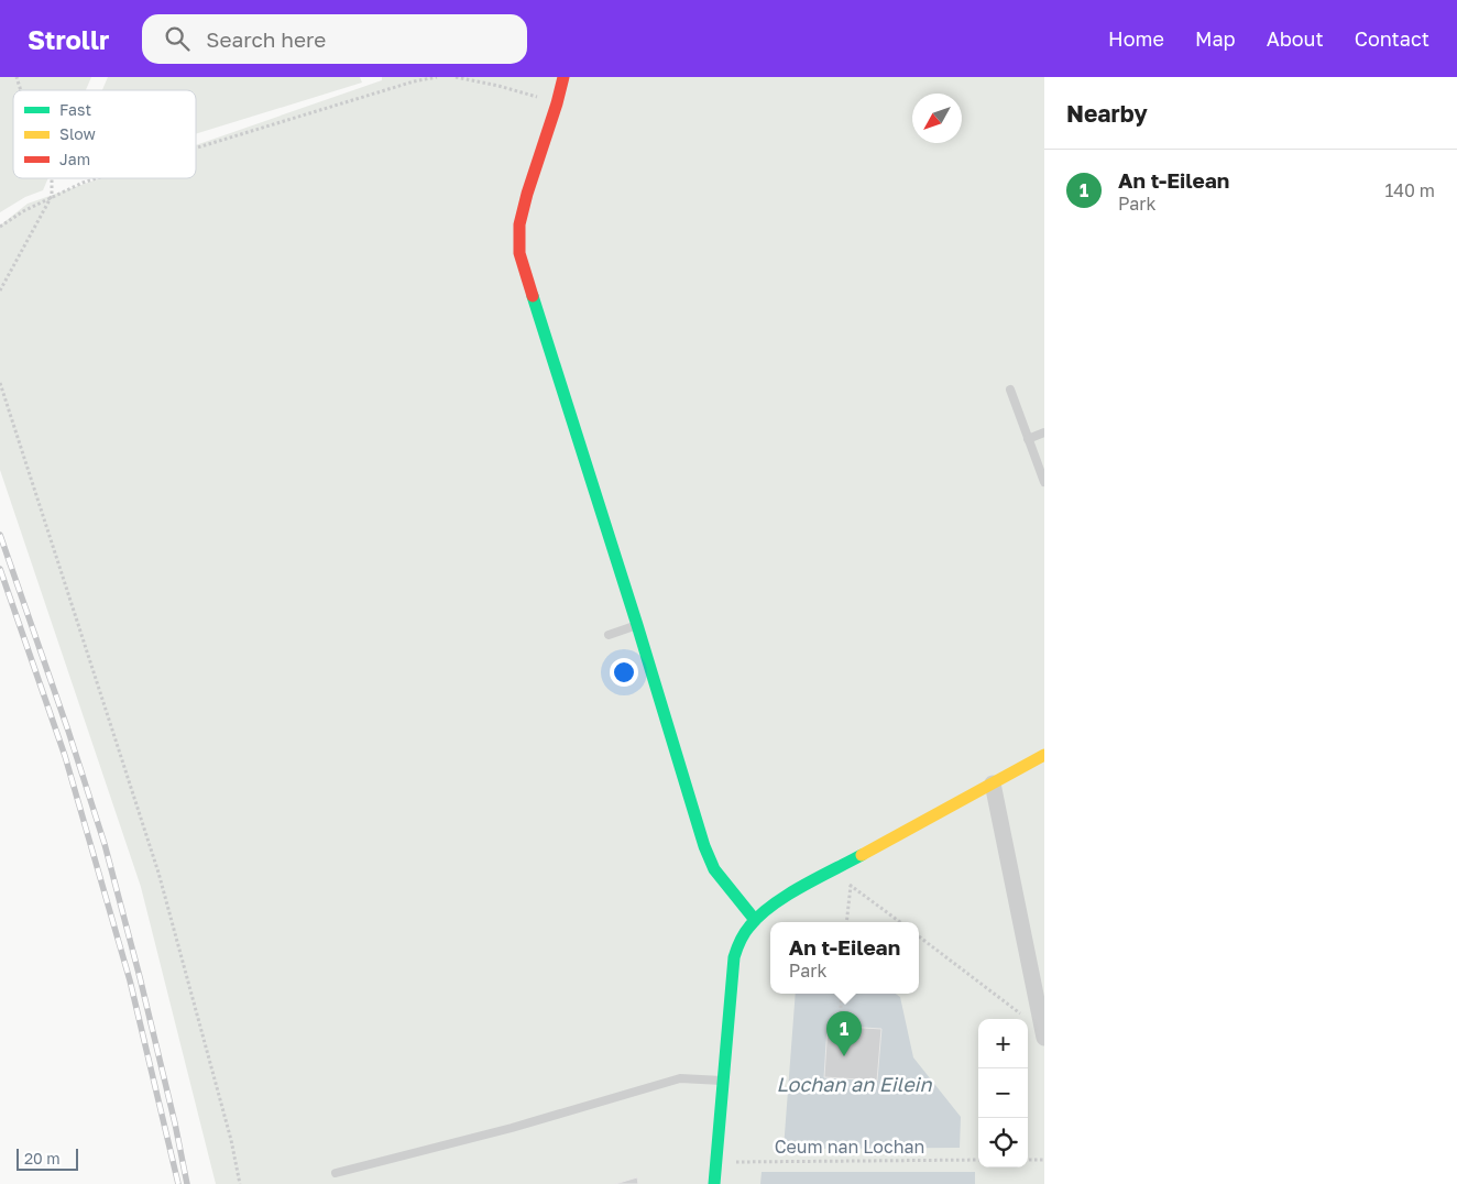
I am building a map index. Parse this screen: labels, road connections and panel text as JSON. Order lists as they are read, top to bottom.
{
  "streets": {
    "path": ["Ceum nan Lochan"]
  },
  "water": ["Lochan an Eilein"],
  "legend": ["Fast", "Slow", "Jam"],
  "scale_bar": "20 m",
  "north": "bottom left",
  "page": {
    "header": "Strollr",
    "search": "Search here",
    "nav": [
      "Home",
      "Map",
      "About",
      "Contact"
    ],
    "heading": "Nearby",
    "list": [
      {
        "mark": "1",
        "name": "An t-Eilean",
        "note": "Park",
        "value": "140 m"
      }
    ],
    "popup": ["An t-Eilean", "Park"],
    "pins": "1",
    "map_buttons": ["+", "−"],
    "scale": "20 m"
  }
}
